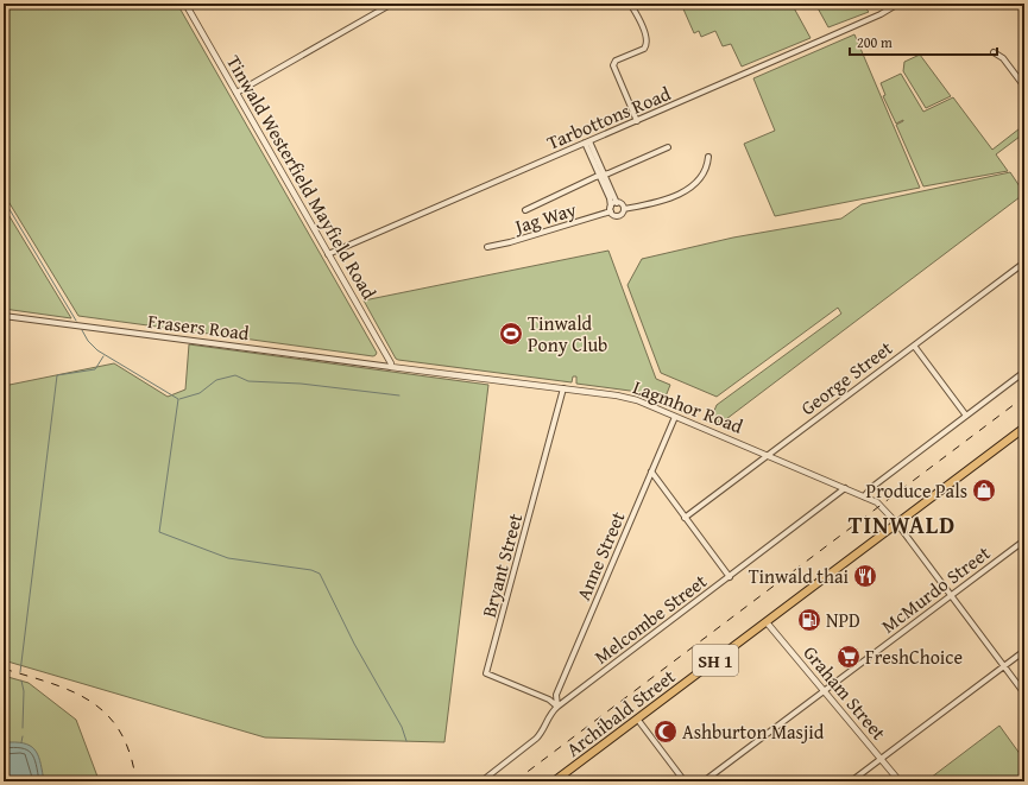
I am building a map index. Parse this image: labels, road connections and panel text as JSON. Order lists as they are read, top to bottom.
{
  "streets": {
    "highway": ["SH 1", "Archibald Street"],
    "street": [
      "Tarbottons Road",
      "Tinwald Westerfield Mayfield Road",
      "Jag Way",
      "Frasers Road",
      "George Street",
      "Lagmhor Road",
      "Anne Street",
      "Bryant Street",
      "McMurdo Street",
      "Melcombe Street",
      "Graham Street"
    ]
  },
  "crossings": [
    ["Tarbottons Road", "Tinwald Westerfield Mayfield Road"],
    ["Tinwald Westerfield Mayfield Road", "Frasers Road"],
    ["Tinwald Westerfield Mayfield Road", "Lagmhor Road"],
    ["Frasers Road", "Lagmhor Road"],
    ["George Street", "Lagmhor Road"],
    ["Lagmhor Road", "Anne Street"],
    ["Lagmhor Road", "Bryant Street"],
    ["Lagmhor Road", "Melcombe Street"],
    ["Lagmhor Road", "Archibald Street"],
    ["Anne Street", "Bryant Street"],
    ["Anne Street", "Melcombe Street"],
    ["Bryant Street", "Melcombe Street"],
    ["McMurdo Street", "Graham Street"],
    ["Graham Street", "Archibald Street"]
  ],
  "districts": ["TINWALD"],
  "places": {
    "sports": ["Tinwald Pony Club"],
    "shop": ["Produce Pals"],
    "restaurant": ["Tinwald thai"],
    "fuel station": ["NPD"],
    "supermarket": ["FreshChoice"],
    "mosque": ["Ashburton Masjid"]
  },
  "scale_bar": "200 m"
}
